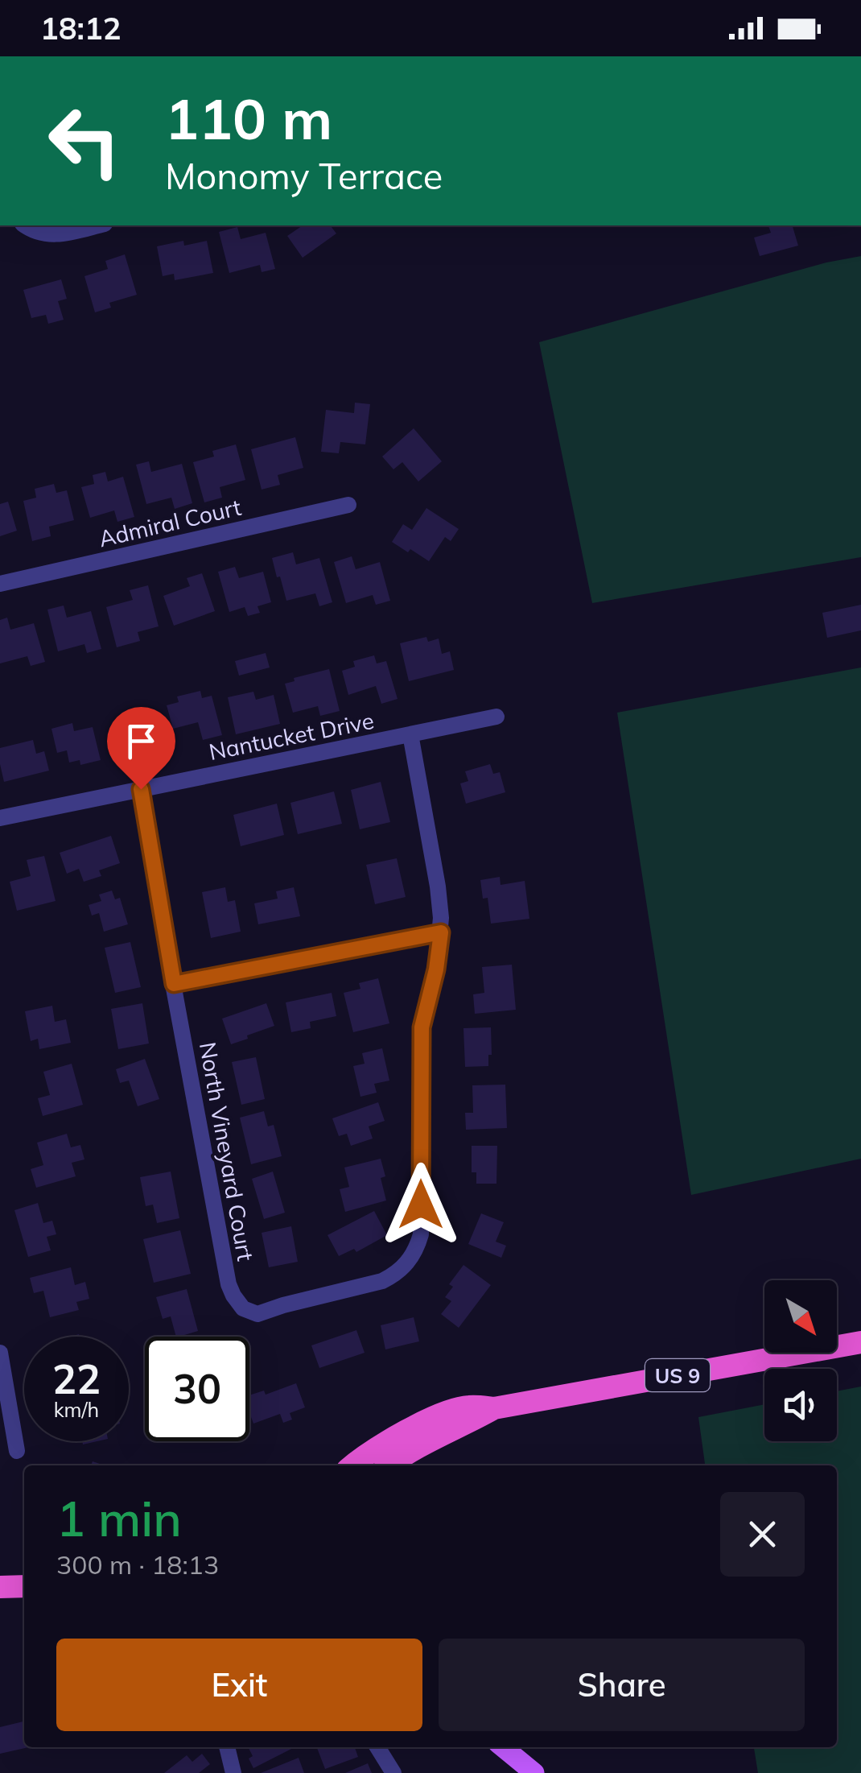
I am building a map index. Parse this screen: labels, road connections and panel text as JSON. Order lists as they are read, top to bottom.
{
  "streets": {
    "highway": ["US 9"],
    "street": ["Admiral Court", "Nantucket Drive", "North Vineyard Court"]
  },
  "crossings": [
    ["Nantucket Drive", "North Vineyard Court"]
  ],
  "north": "bottom right",
  "page": {
    "status": "18:12",
    "turn": ["110 m", "Monomy Terrace"],
    "speed": "22 km/h",
    "limit": "30",
    "heading": ["1 min", "300 m · 18:13"],
    "buttons": ["Exit", "Share"]
  }
}
